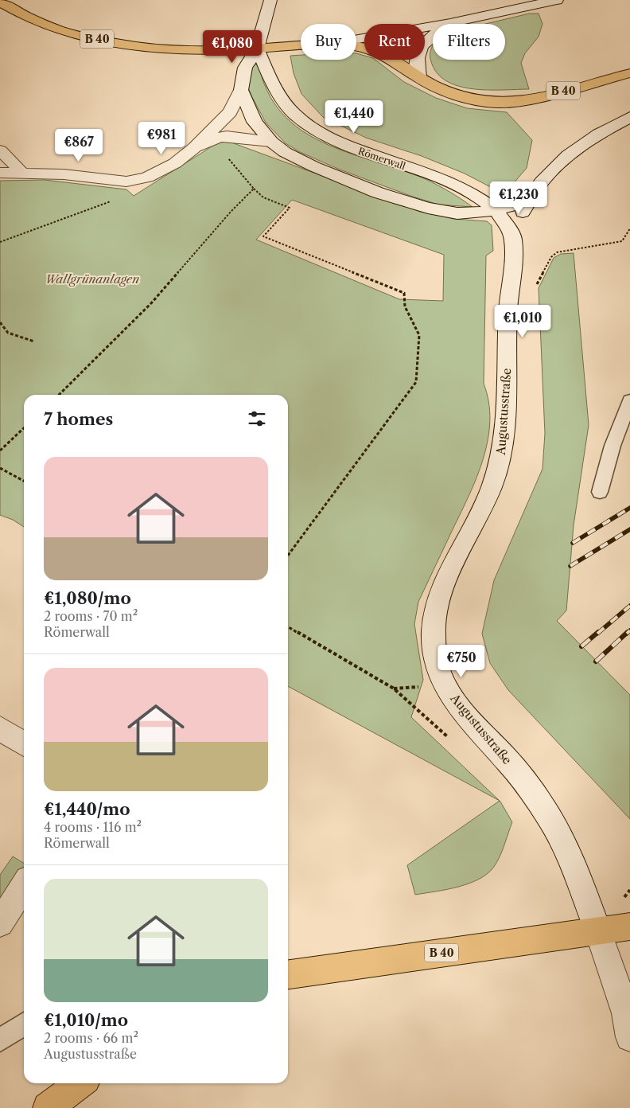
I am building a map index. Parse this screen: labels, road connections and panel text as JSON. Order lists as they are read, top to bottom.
{
  "streets": {
    "main road": ["B 40", "Römerwall", "Augustusstraße"]
  },
  "crossings": [
    ["B 40", "Römerwall"],
    ["B 40", "Augustusstraße"]
  ],
  "parks": ["Wallgrünanlagen"],
  "page": {
    "chip": ["Buy", "Rent", "Filters"],
    "price": [
      "€1,080",
      "€1,440",
      "€981",
      "€867",
      "€1,230",
      "€1,010",
      "€750"
    ],
    "heading": "7 homes",
    "list": [
      {
        "name": "€1,080/mo",
        "note": "2 rooms · 70 m² · Römerwall"
      },
      {
        "name": "€1,440/mo",
        "note": "4 rooms · 116 m² · Römerwall"
      },
      {
        "name": "€1,010/mo",
        "note": "2 rooms · 66 m² · Augustusstraße"
      }
    ]
  }
}
